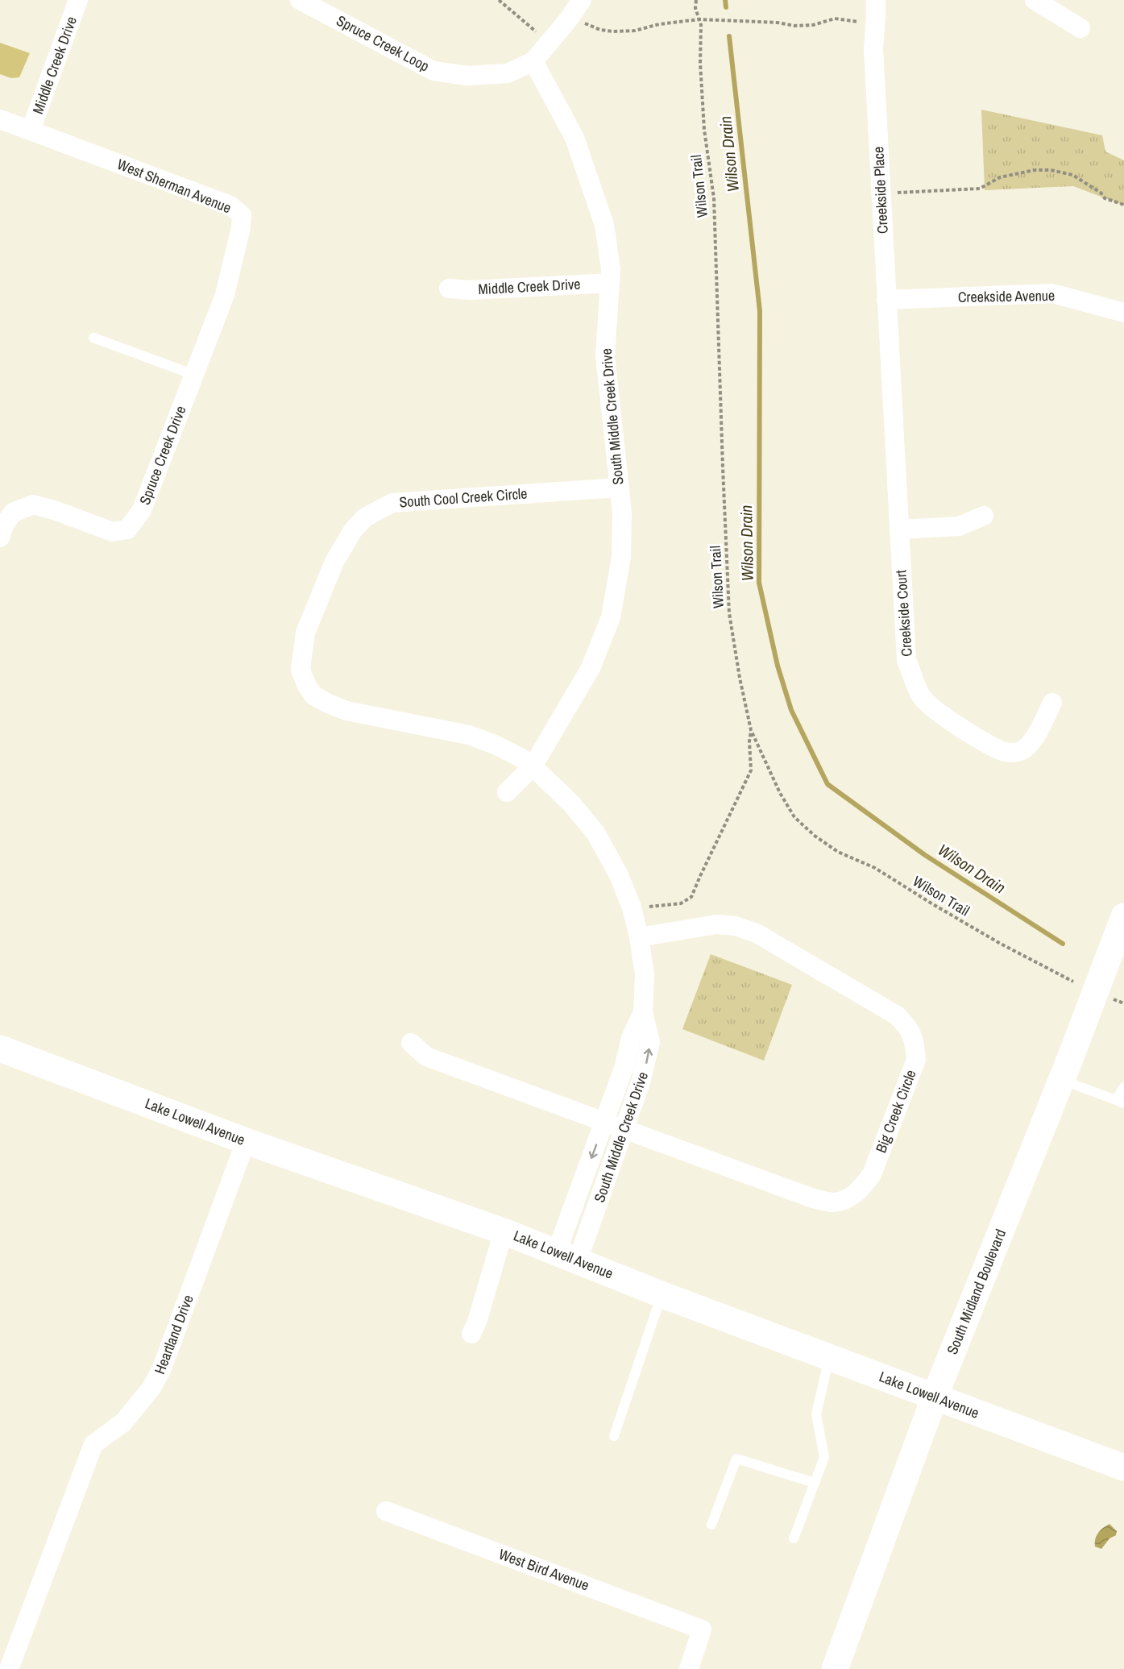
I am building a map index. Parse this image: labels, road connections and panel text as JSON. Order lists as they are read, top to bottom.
{
  "streets": {
    "main road": ["Lake Lowell Avenue", "South Midland Boulevard"],
    "street": [
      "Spruce Creek Loop",
      "Middle Creek Drive",
      "West Sherman Avenue",
      "Creekside Place",
      "Creekside Avenue",
      "South Middle Creek Drive",
      "Spruce Creek Drive",
      "South Cool Creek Circle",
      "Creekside Court",
      "Big Creek Circle",
      "Heartland Drive",
      "West Bird Avenue"
    ],
    "path": ["Wilson Trail"]
  },
  "crossings": [
    ["Spruce Creek Loop", "South Middle Creek Drive"],
    ["Middle Creek Drive", "West Sherman Avenue"],
    ["Middle Creek Drive", "South Middle Creek Drive"],
    ["West Sherman Avenue", "Spruce Creek Drive"],
    ["Creekside Place", "Creekside Avenue"],
    ["Creekside Place", "Creekside Court"],
    ["South Middle Creek Drive", "South Cool Creek Circle"],
    ["South Middle Creek Drive", "Big Creek Circle"],
    ["South Middle Creek Drive", "Lake Lowell Avenue"],
    ["Lake Lowell Avenue", "South Midland Boulevard"],
    ["Lake Lowell Avenue", "Heartland Drive"]
  ],
  "water": ["Wilson Drain"]
}
